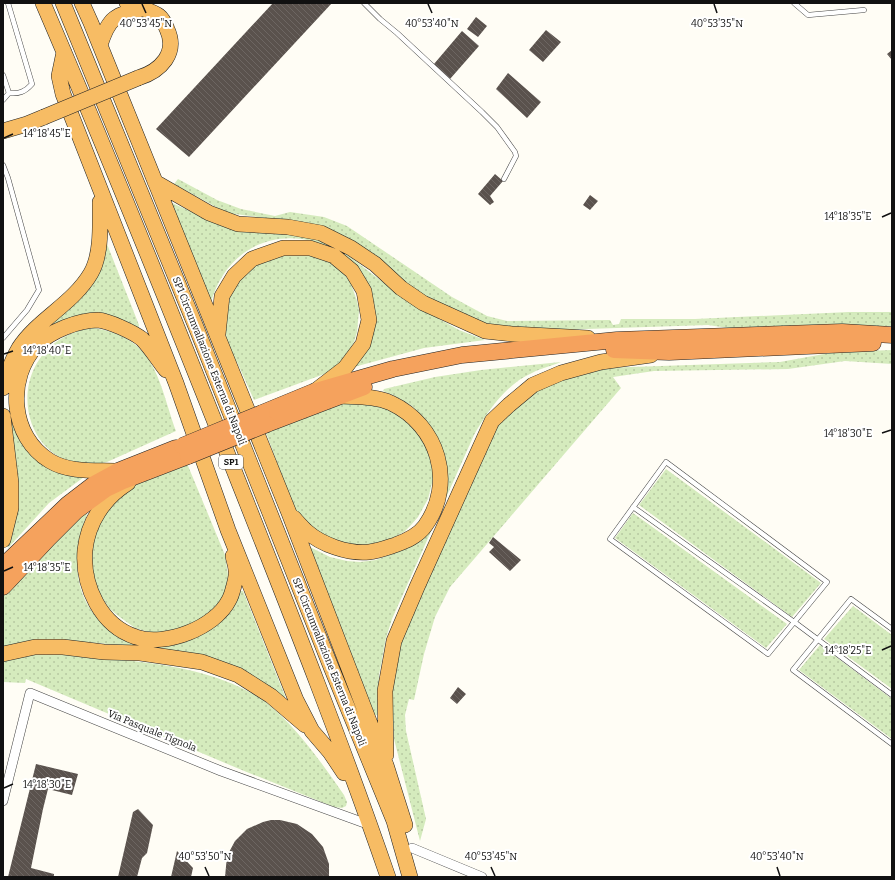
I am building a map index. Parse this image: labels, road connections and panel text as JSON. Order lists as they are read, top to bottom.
{
  "streets": {
    "highway": ["SP1 Circumvallazione Esterna di Napoli", "SP1"],
    "street": ["Via Pasquale Tignola"]
  },
  "crossings": [
    ["SP1 Circumvallazione Esterna di Napoli", "SP1"],
    ["SP1 Circumvallazione Esterna di Napoli", "Via Pasquale Tignola"]
  ],
  "coordinates": [
    "40°53'45\"N",
    "40°53'40\"N",
    "40°53'35\"N",
    "14°18'45\"E",
    "14°18'35\"E",
    "14°18'40\"E",
    "14°18'30\"E",
    "14°18'25\"E",
    "40°53'50\"N"
  ]
}
